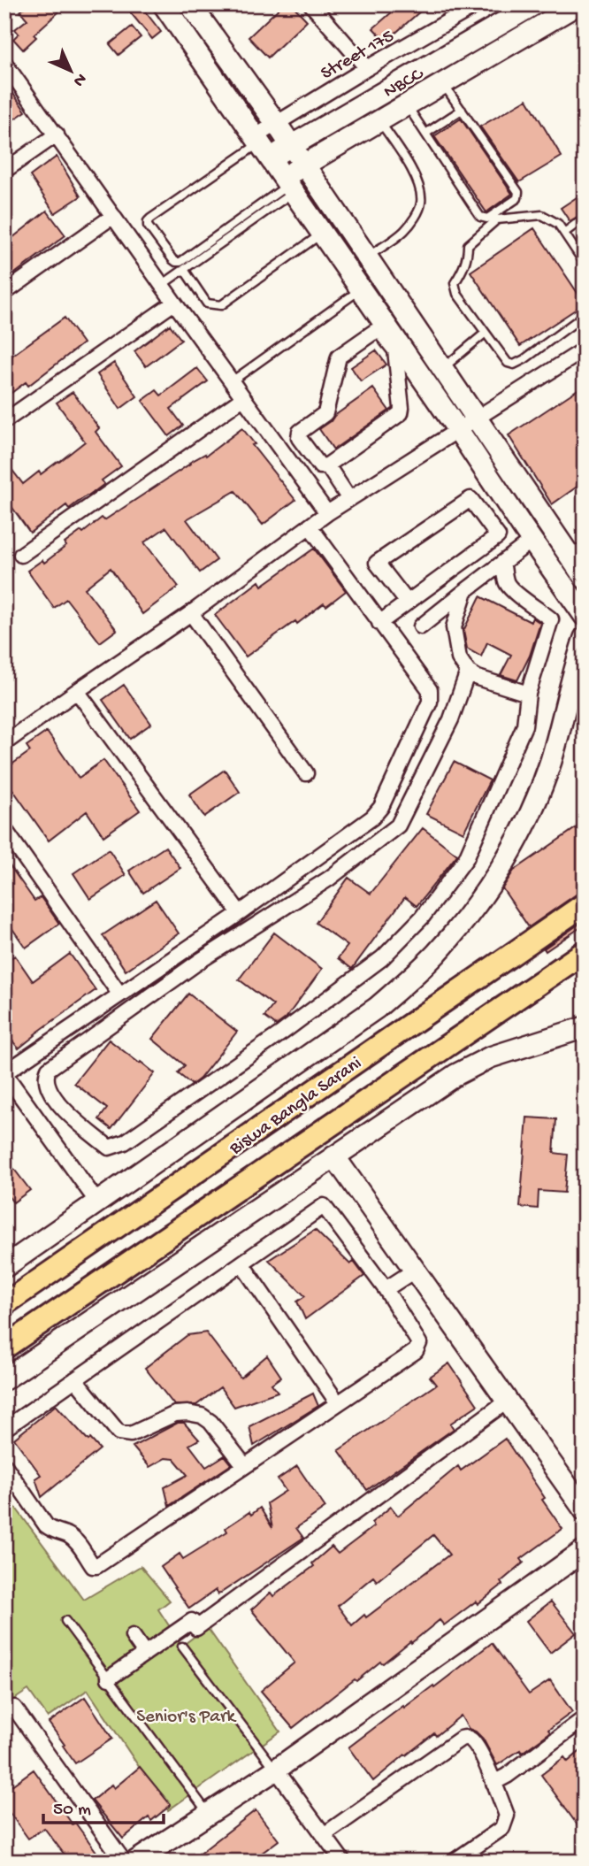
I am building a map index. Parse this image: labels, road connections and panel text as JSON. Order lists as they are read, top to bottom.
{
  "streets": {
    "main road": ["Biswa Bangla Sarani"],
    "street": ["Street 175", "NBCC"]
  },
  "crossings": [
    ["Street 175", "NBCC"]
  ],
  "parks": ["Senior's Park"],
  "scale_bar": "50 m",
  "north": "bottom right"
}
